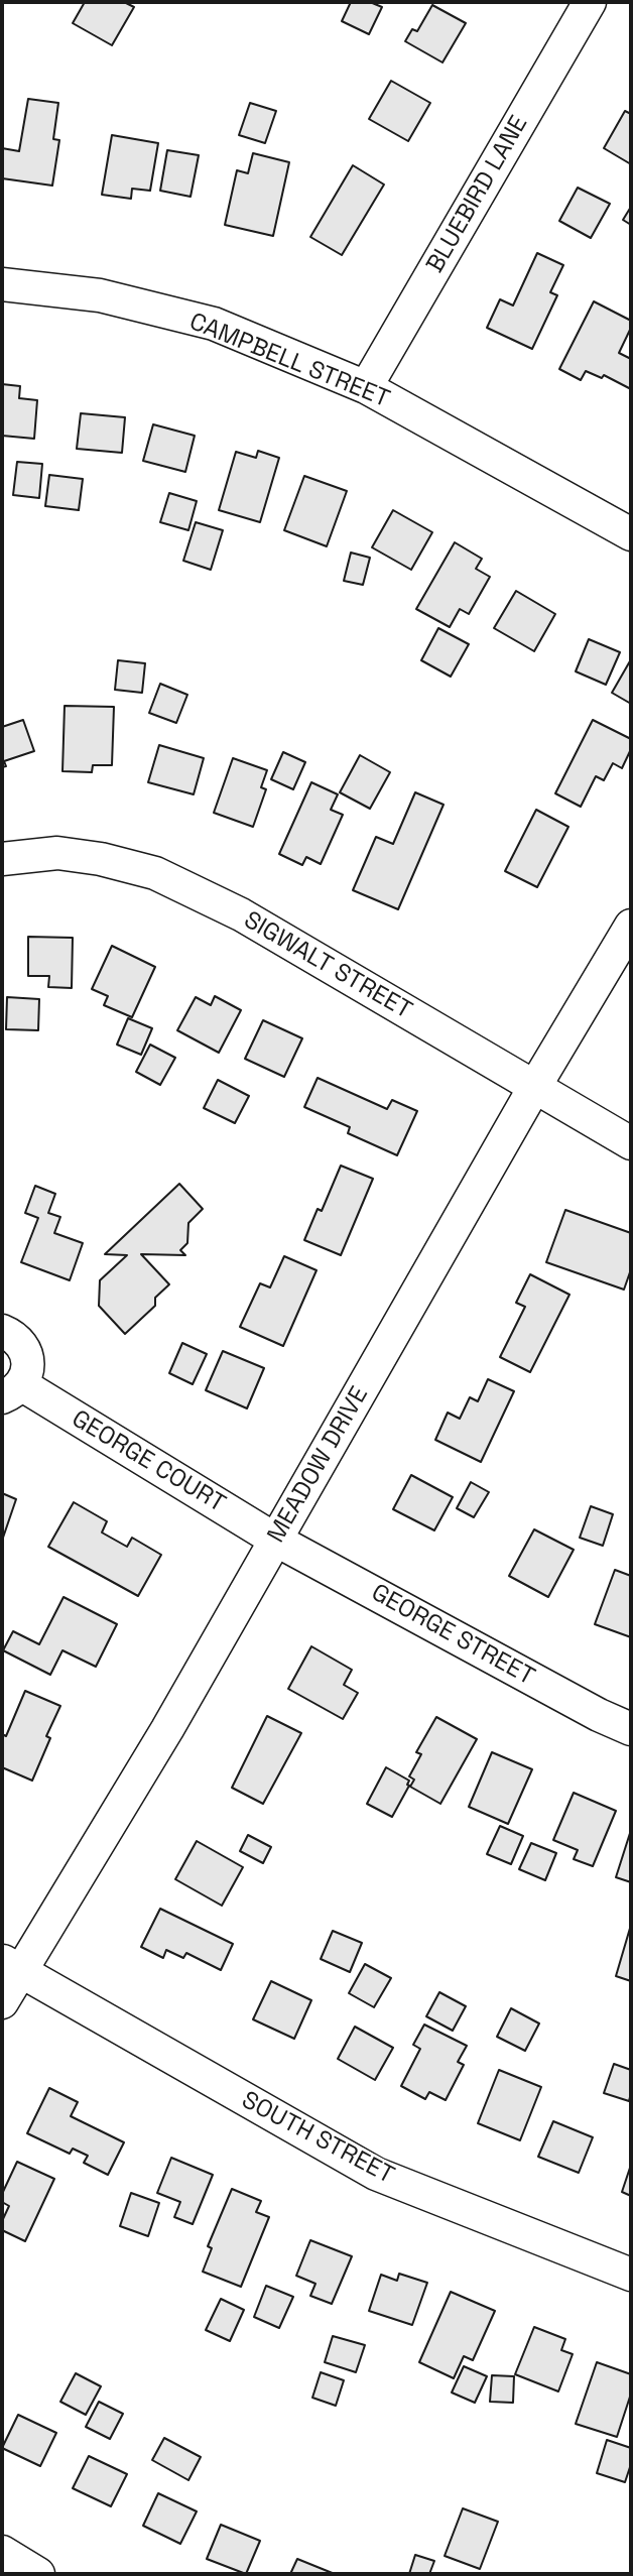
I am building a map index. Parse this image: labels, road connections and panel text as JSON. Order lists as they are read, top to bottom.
{
  "streets": {
    "street": [
      "BLUEBIRD LANE",
      "CAMPBELL STREET",
      "SIGWALT STREET",
      "GEORGE COURT",
      "MEADOW DRIVE",
      "GEORGE STREET",
      "SOUTH STREET"
    ]
  },
  "crossings": [
    ["BLUEBIRD LANE", "CAMPBELL STREET"],
    ["SIGWALT STREET", "MEADOW DRIVE"],
    ["GEORGE COURT", "MEADOW DRIVE"],
    ["GEORGE COURT", "GEORGE STREET"],
    ["MEADOW DRIVE", "GEORGE STREET"],
    ["MEADOW DRIVE", "SOUTH STREET"]
  ]
}
